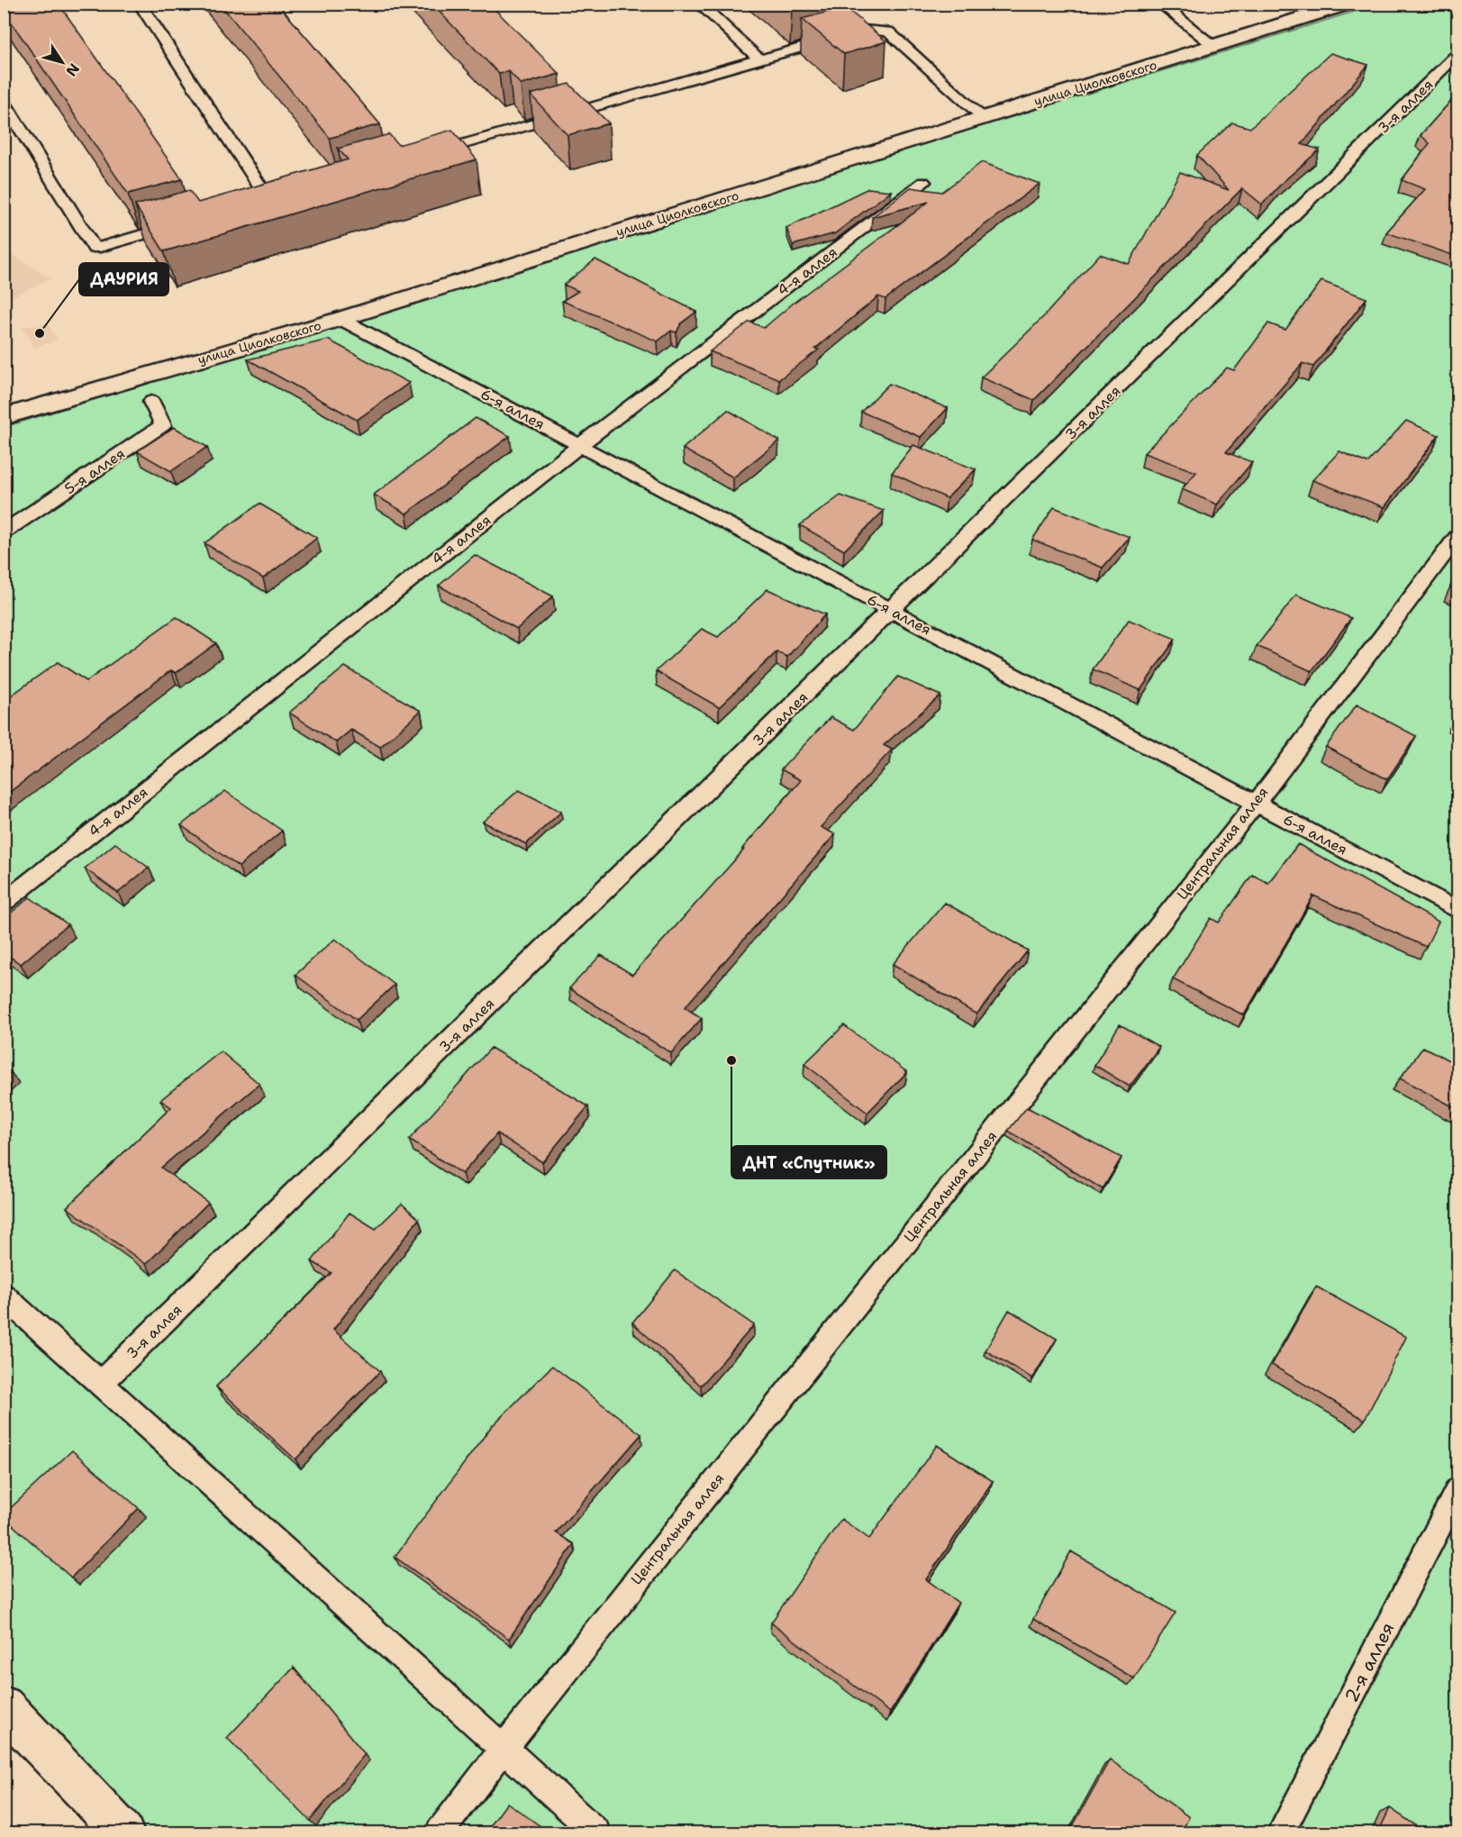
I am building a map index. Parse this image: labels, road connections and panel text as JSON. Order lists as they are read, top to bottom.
{
  "streets": {
    "street": ["улица Циолковского"],
    "lane": [
      "3-я аллея",
      "4-я аллея",
      "6-я аллея",
      "5-я аллея",
      "Центральная аллея",
      "2-я аллея"
    ]
  },
  "crossings": [
    ["улица Циолковского", "6-я аллея"],
    ["3-я аллея", "6-я аллея"],
    ["4-я аллея", "6-я аллея"],
    ["6-я аллея", "Центральная аллея"]
  ],
  "places": ["ДАУРИЯ", "ДНТ «Спутник»"],
  "north": "bottom right"
}
